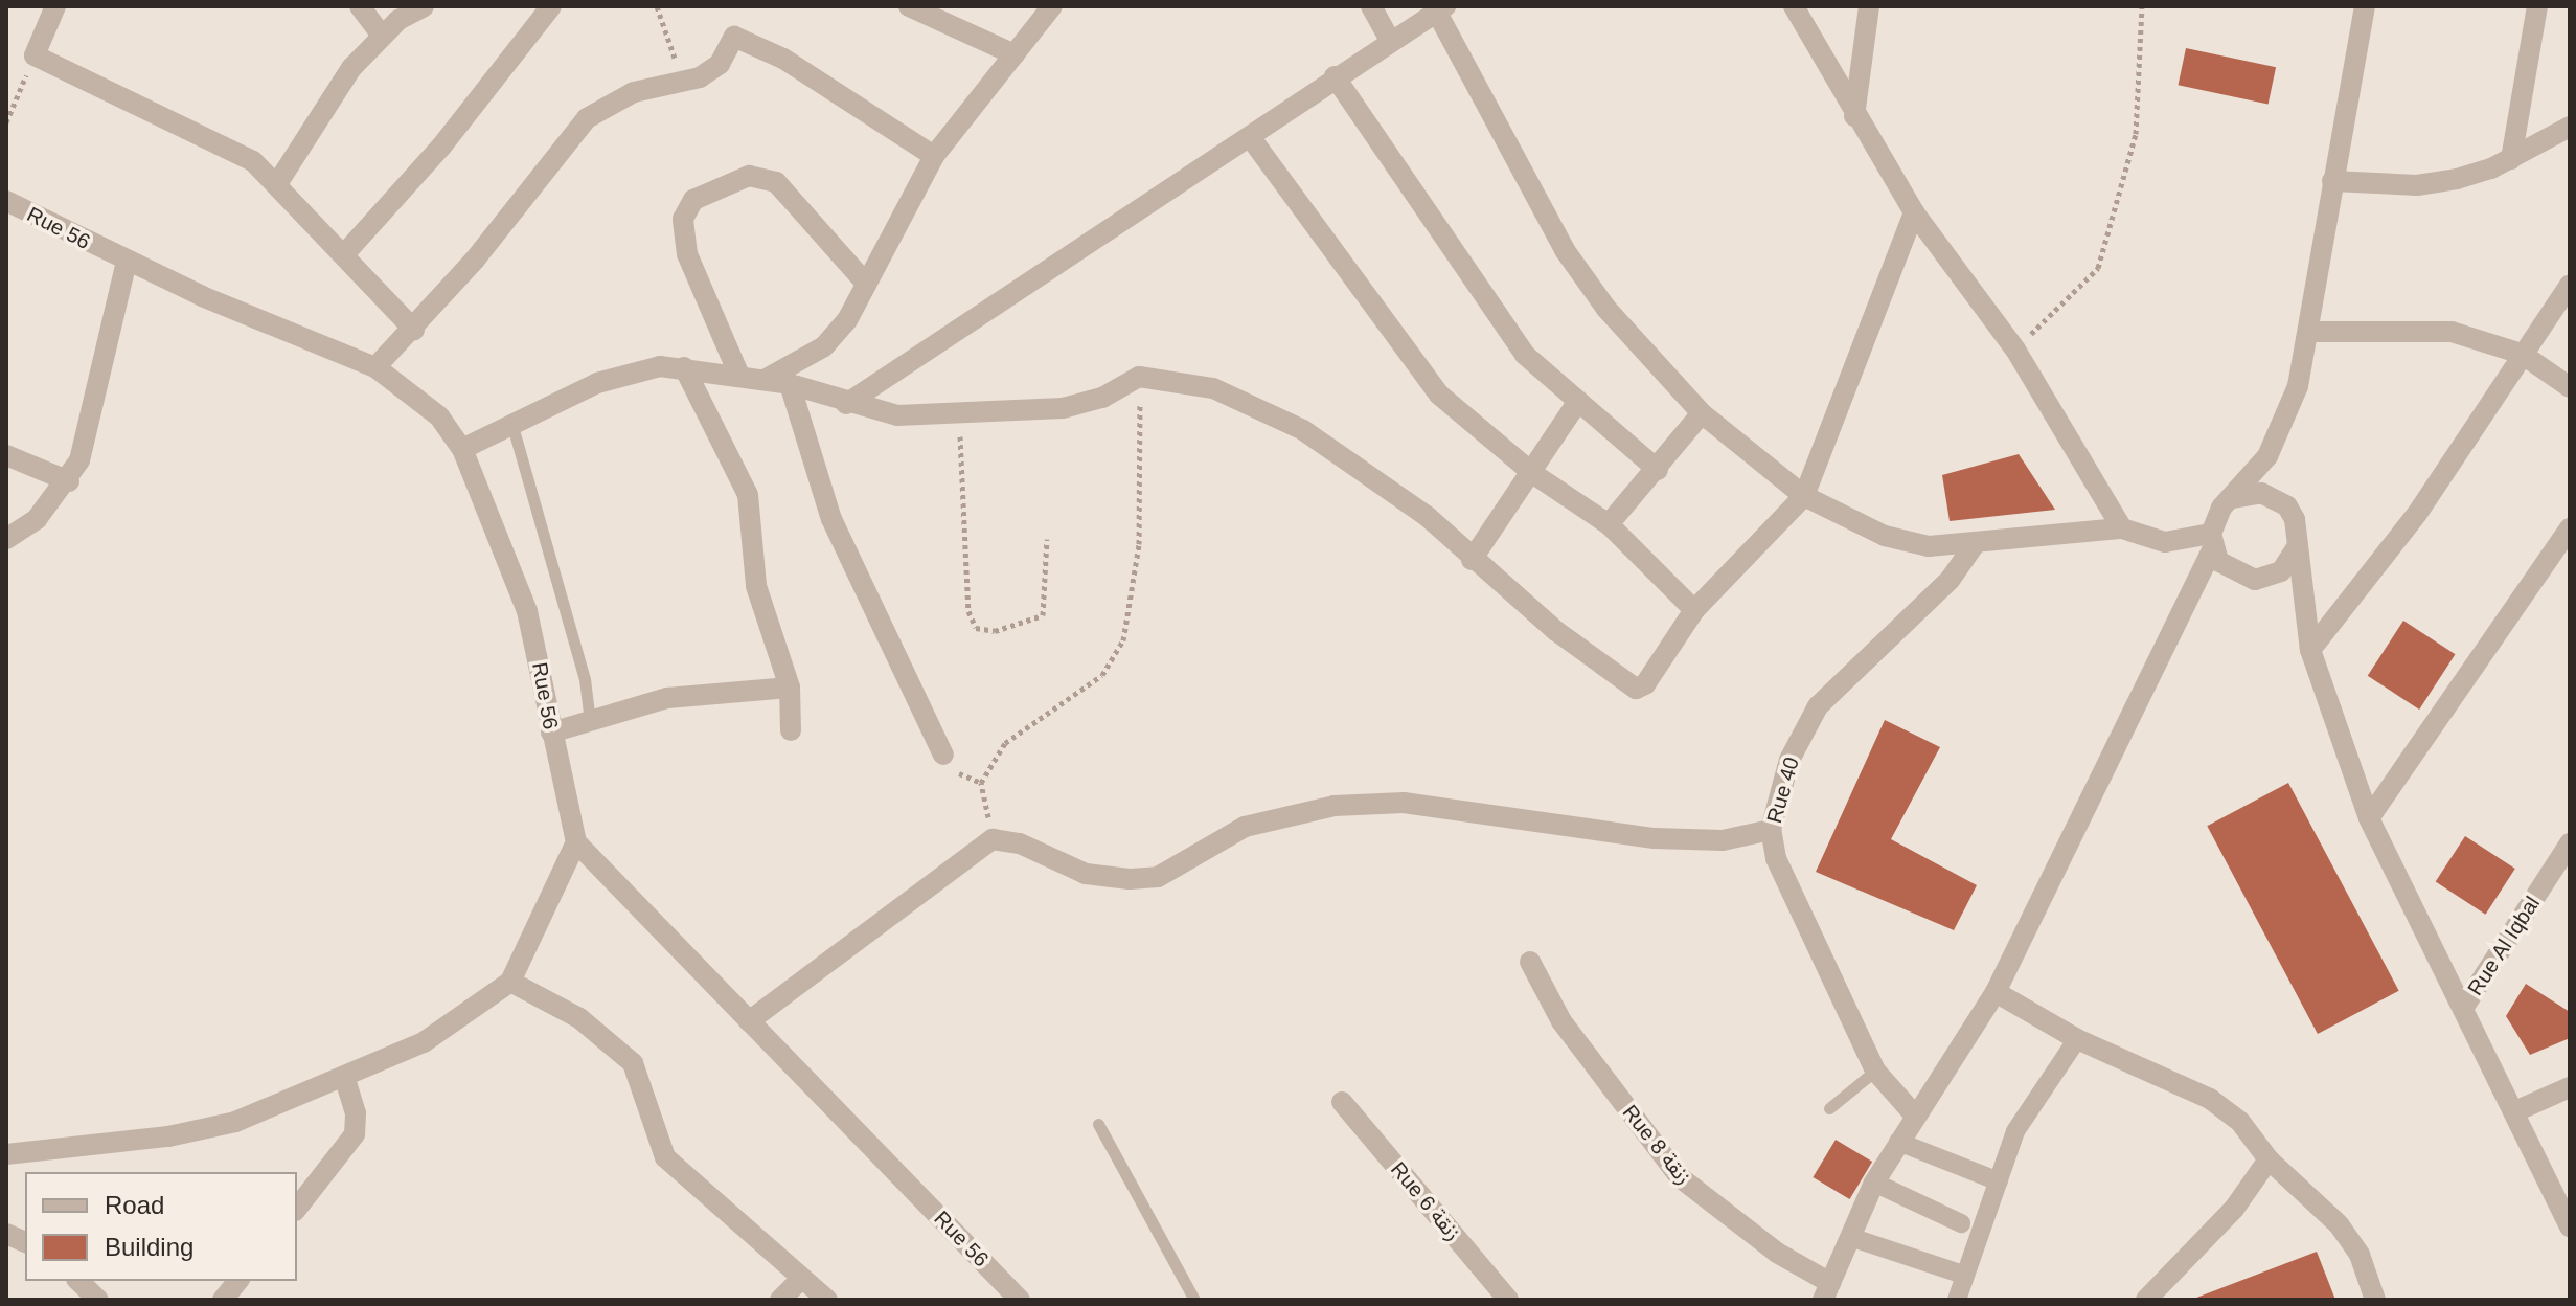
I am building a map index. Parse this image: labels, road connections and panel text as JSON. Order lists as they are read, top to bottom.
{
  "streets": {
    "street": [
      "Rue 56",
      "Rue 40",
      "Rue Al Iqbal",
      "Rue 8 زنقة",
      "Rue 6 زنقة"
    ]
  },
  "legend": ["Road", "Building"]
}
